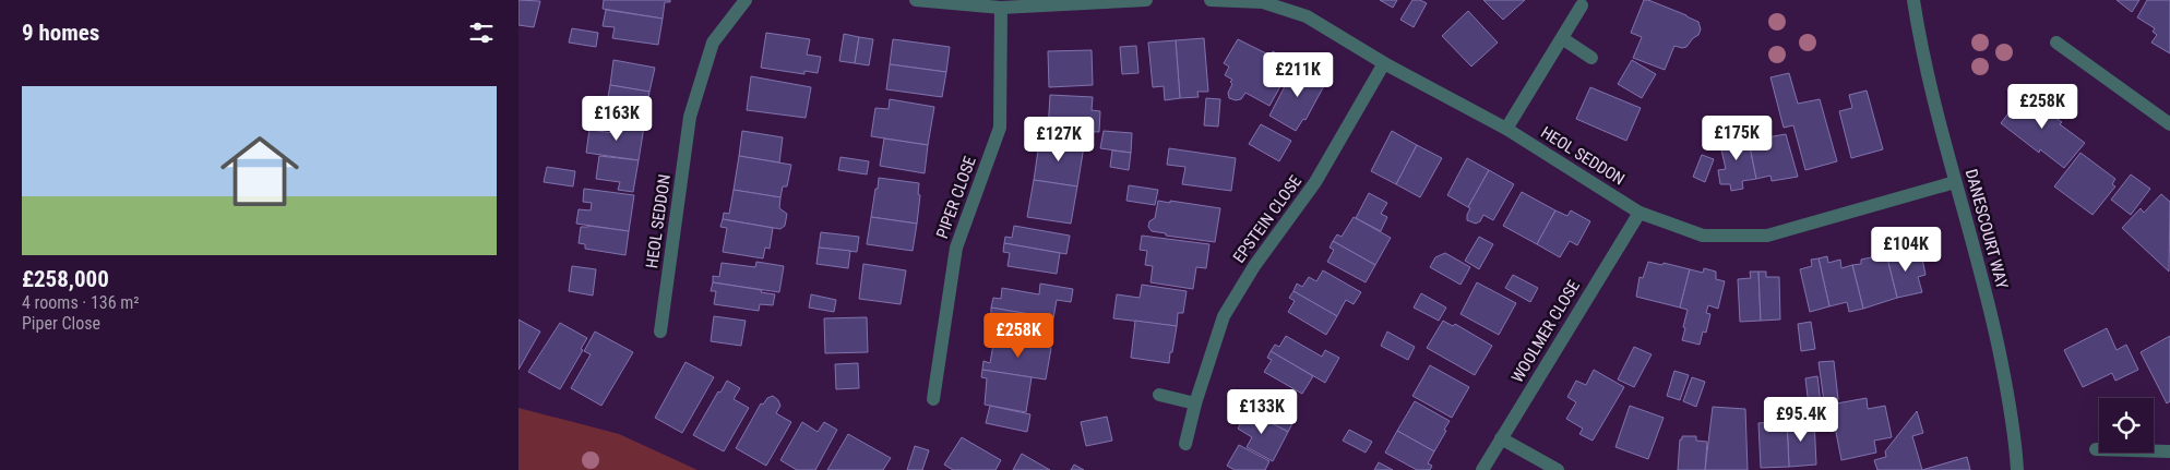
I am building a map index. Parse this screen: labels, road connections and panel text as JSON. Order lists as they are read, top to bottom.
{
  "streets": {
    "street": [
      "HEOL SEDDON",
      "PIPER CLOSE",
      "EPSTEIN CLOSE",
      "DANESCOURT WAY",
      "WOOLMER CLOSE"
    ]
  },
  "crossings": [
    ["HEOL SEDDON", "EPSTEIN CLOSE"],
    ["HEOL SEDDON", "DANESCOURT WAY"],
    ["HEOL SEDDON", "WOOLMER CLOSE"]
  ],
  "page": {
    "heading": "9 homes",
    "price": [
      "£211K",
      "£258K",
      "£163K",
      "£175K",
      "£127K",
      "£104K",
      "£258K",
      "£133K",
      "£95.4K"
    ],
    "list": [
      {
        "name": "£258,000",
        "note": "4 rooms · 136 m² · Piper Close"
      }
    ]
  }
}
